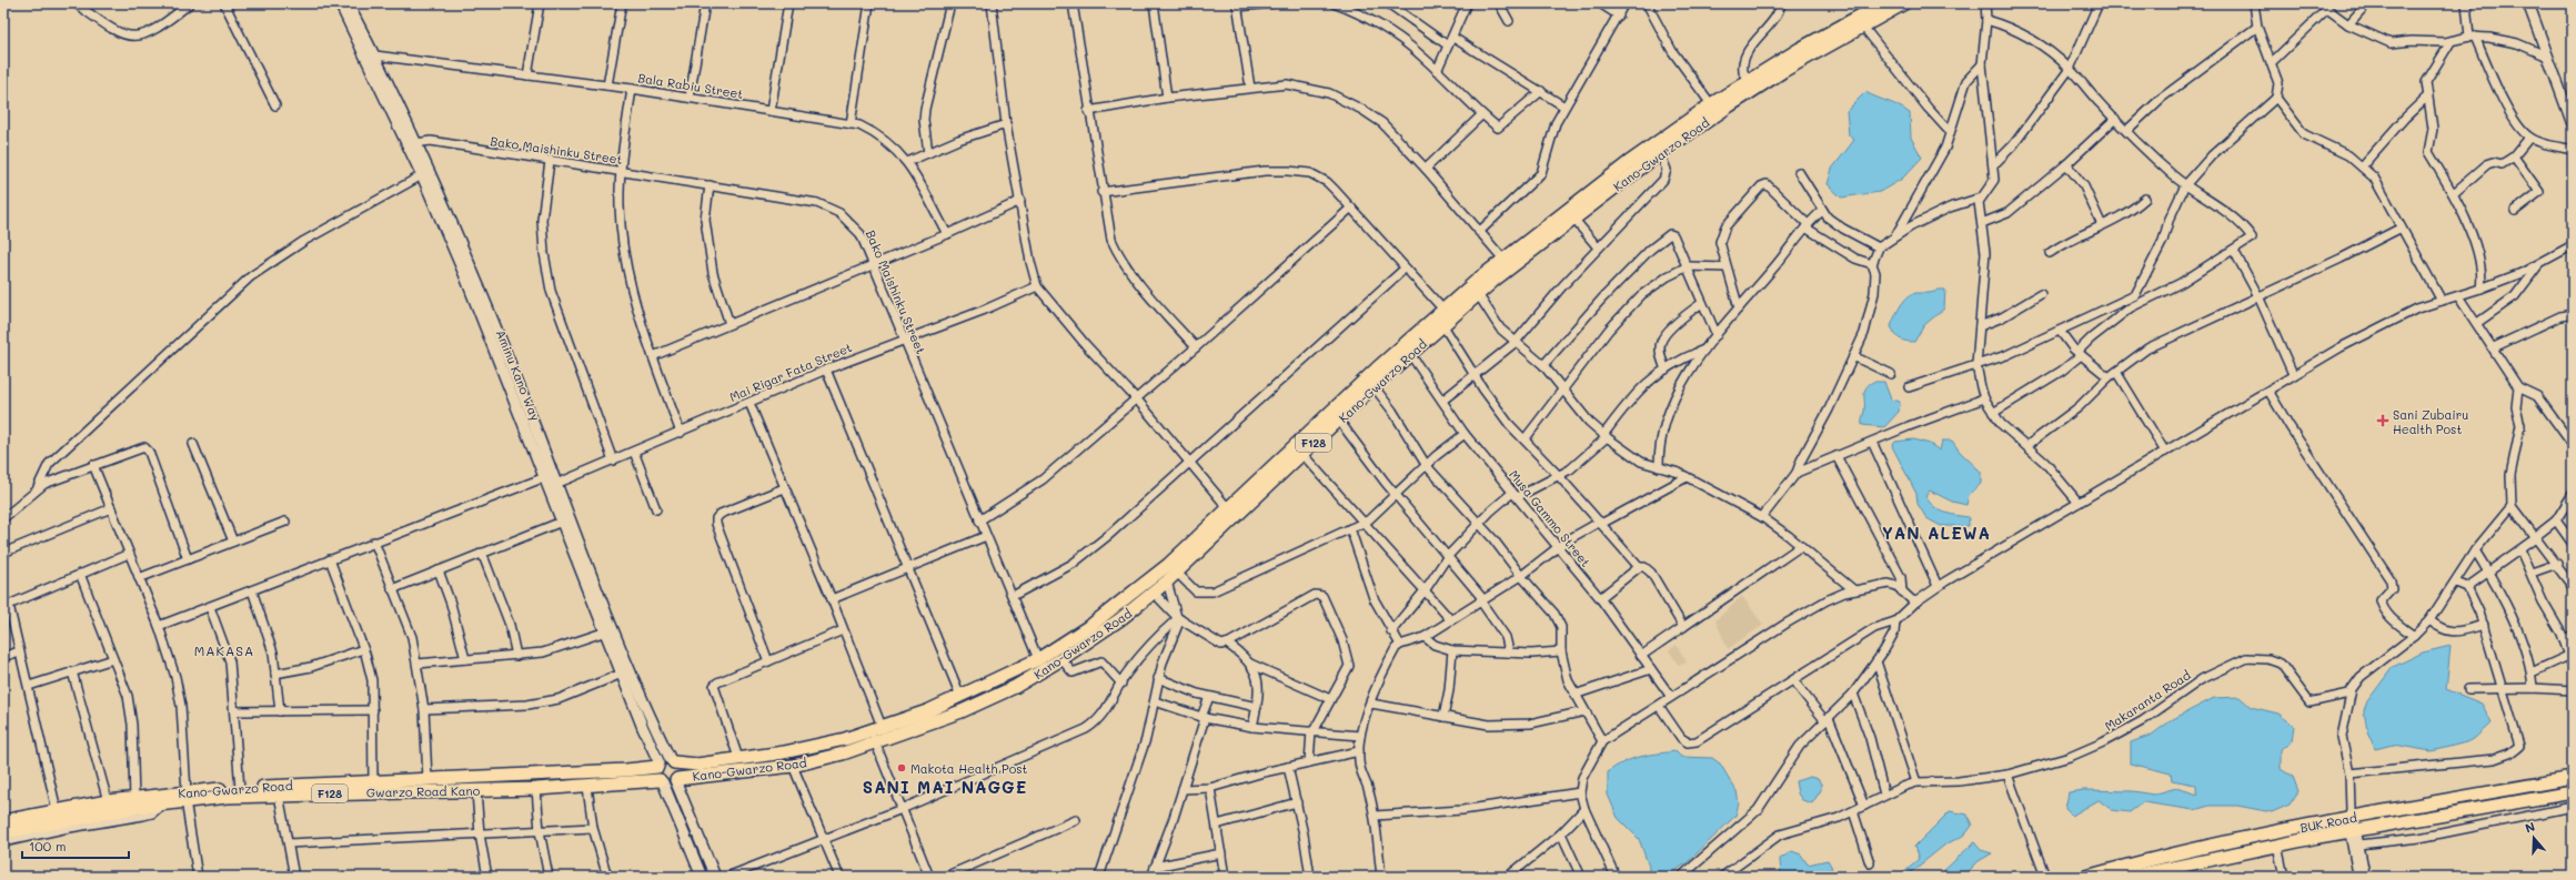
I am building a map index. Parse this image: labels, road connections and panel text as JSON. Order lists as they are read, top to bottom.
{
  "streets": {
    "main road": [
      "Kano-Gwarzo Road",
      "Aminu Kano Way",
      "F128",
      "Gwarzo Road Kano",
      "BUK Road"
    ],
    "street": [
      "Bala Rabiu Street",
      "Bako Maishinku Street",
      "Mai Rigar Fata Street",
      "Musa Gammo Street",
      "Makaranta Road"
    ]
  },
  "crossings": [
    ["Bala Rabiu Street", "Aminu Kano Way"],
    ["Bako Maishinku Street", "Kano-Gwarzo Road"],
    ["Bako Maishinku Street", "Mai Rigar Fata Street"],
    ["Bako Maishinku Street", "Aminu Kano Way"],
    ["Kano-Gwarzo Road", "Aminu Kano Way"],
    ["Kano-Gwarzo Road", "F128"],
    ["Kano-Gwarzo Road", "Musa Gammo Street"],
    ["Kano-Gwarzo Road", "Gwarzo Road Kano"],
    ["Mai Rigar Fata Street", "Aminu Kano Way"],
    ["Aminu Kano Way", "F128"],
    ["Aminu Kano Way", "Gwarzo Road Kano"],
    ["F128", "Gwarzo Road Kano"]
  ],
  "districts": ["YAN ALEWA", "MAKASA", "SANI MAI NAGGE"],
  "places": {
    "health": ["Sani Zubairu Health Post"],
    "other": ["Makota Health Post"]
  },
  "scale_bar": "100 m",
  "north": "top"
}
